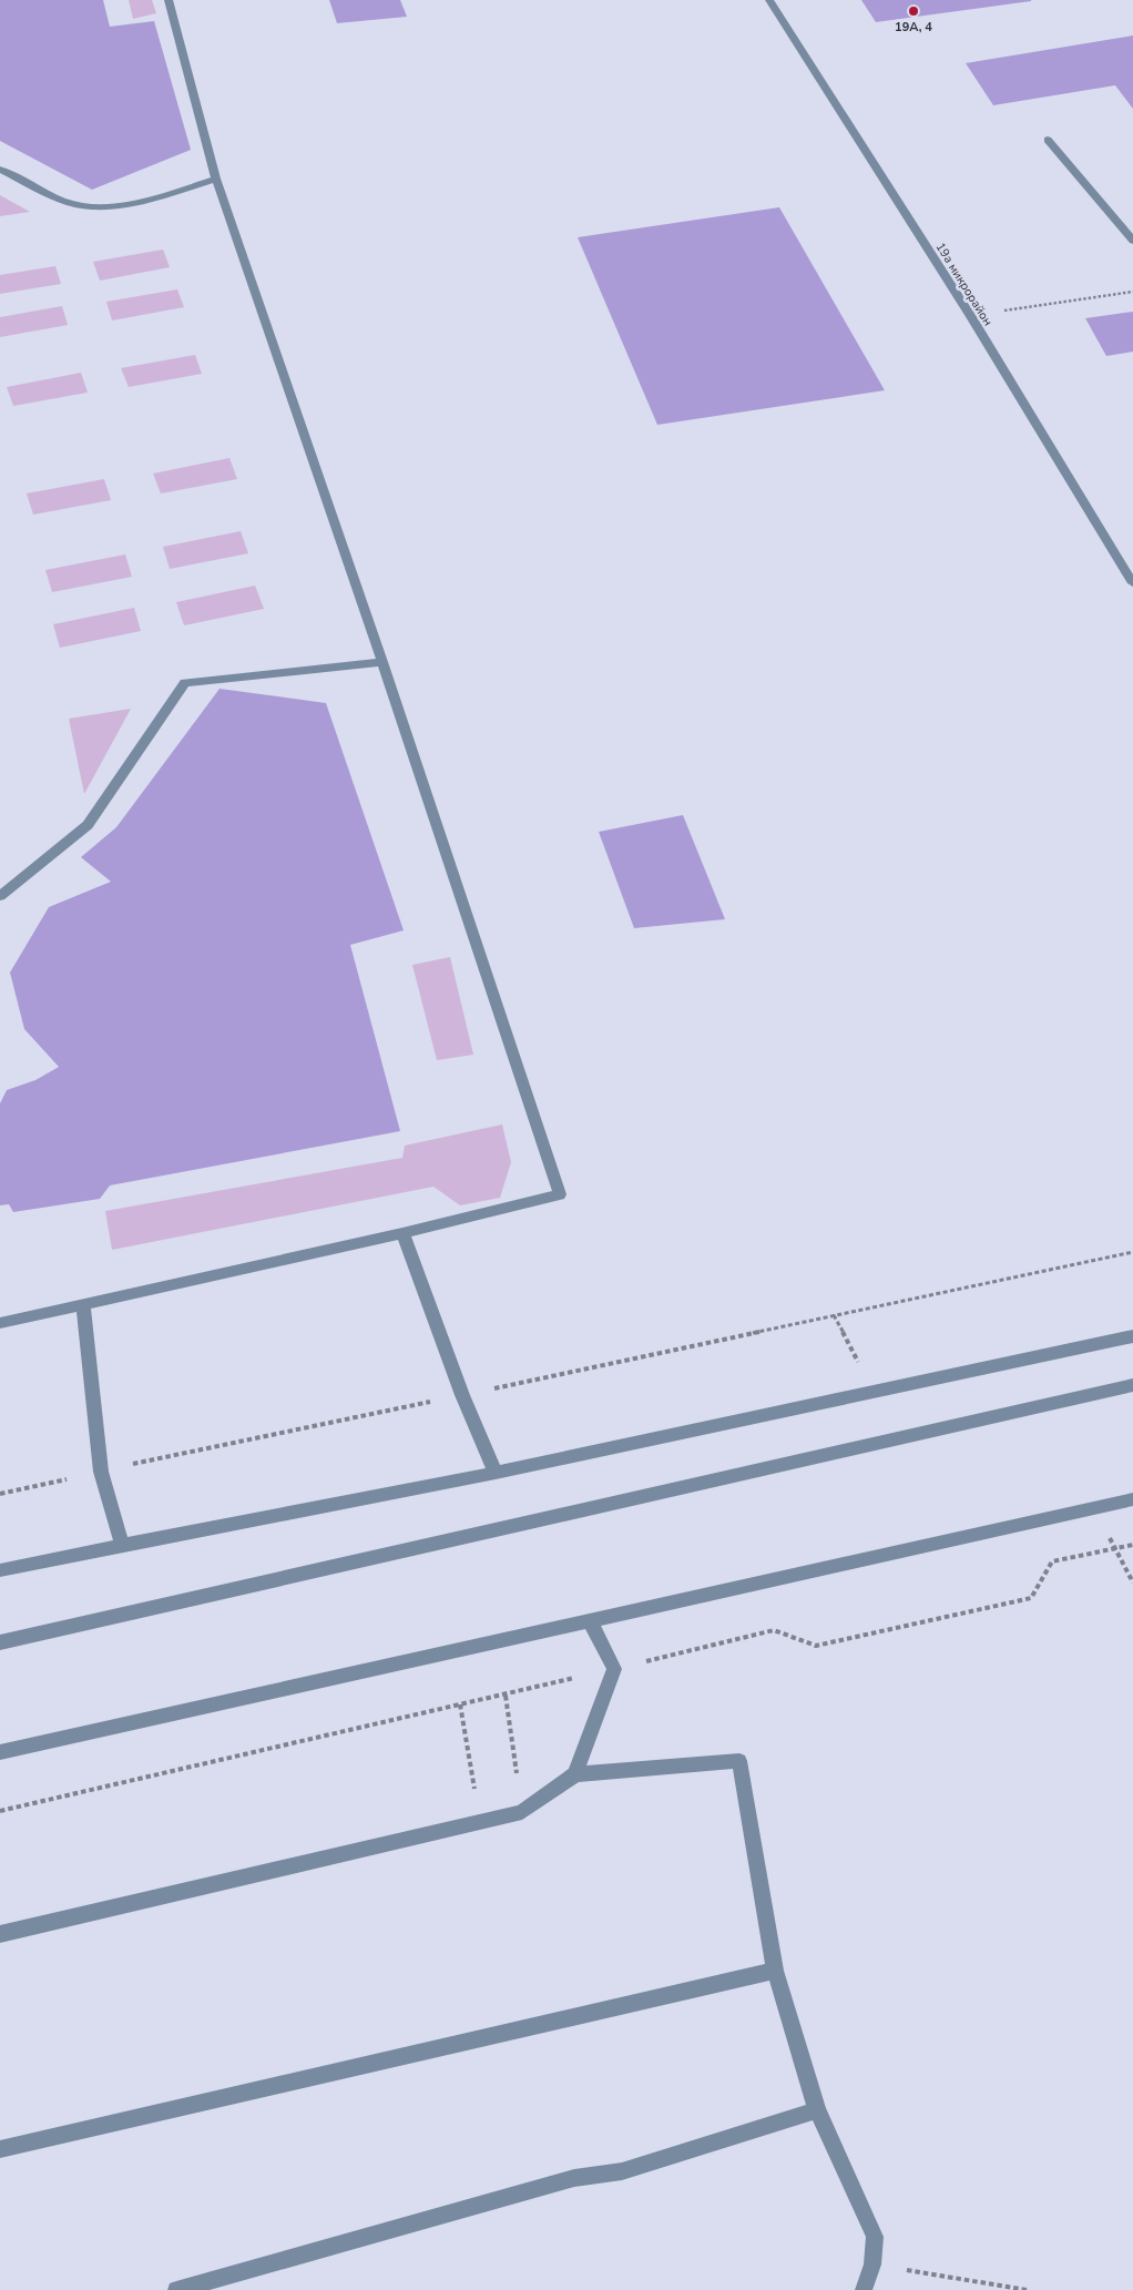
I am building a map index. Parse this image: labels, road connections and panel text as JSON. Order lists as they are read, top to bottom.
{
  "streets": {
    "street": ["19а микрорайон"]
  },
  "places": ["19А, 4"]
}
